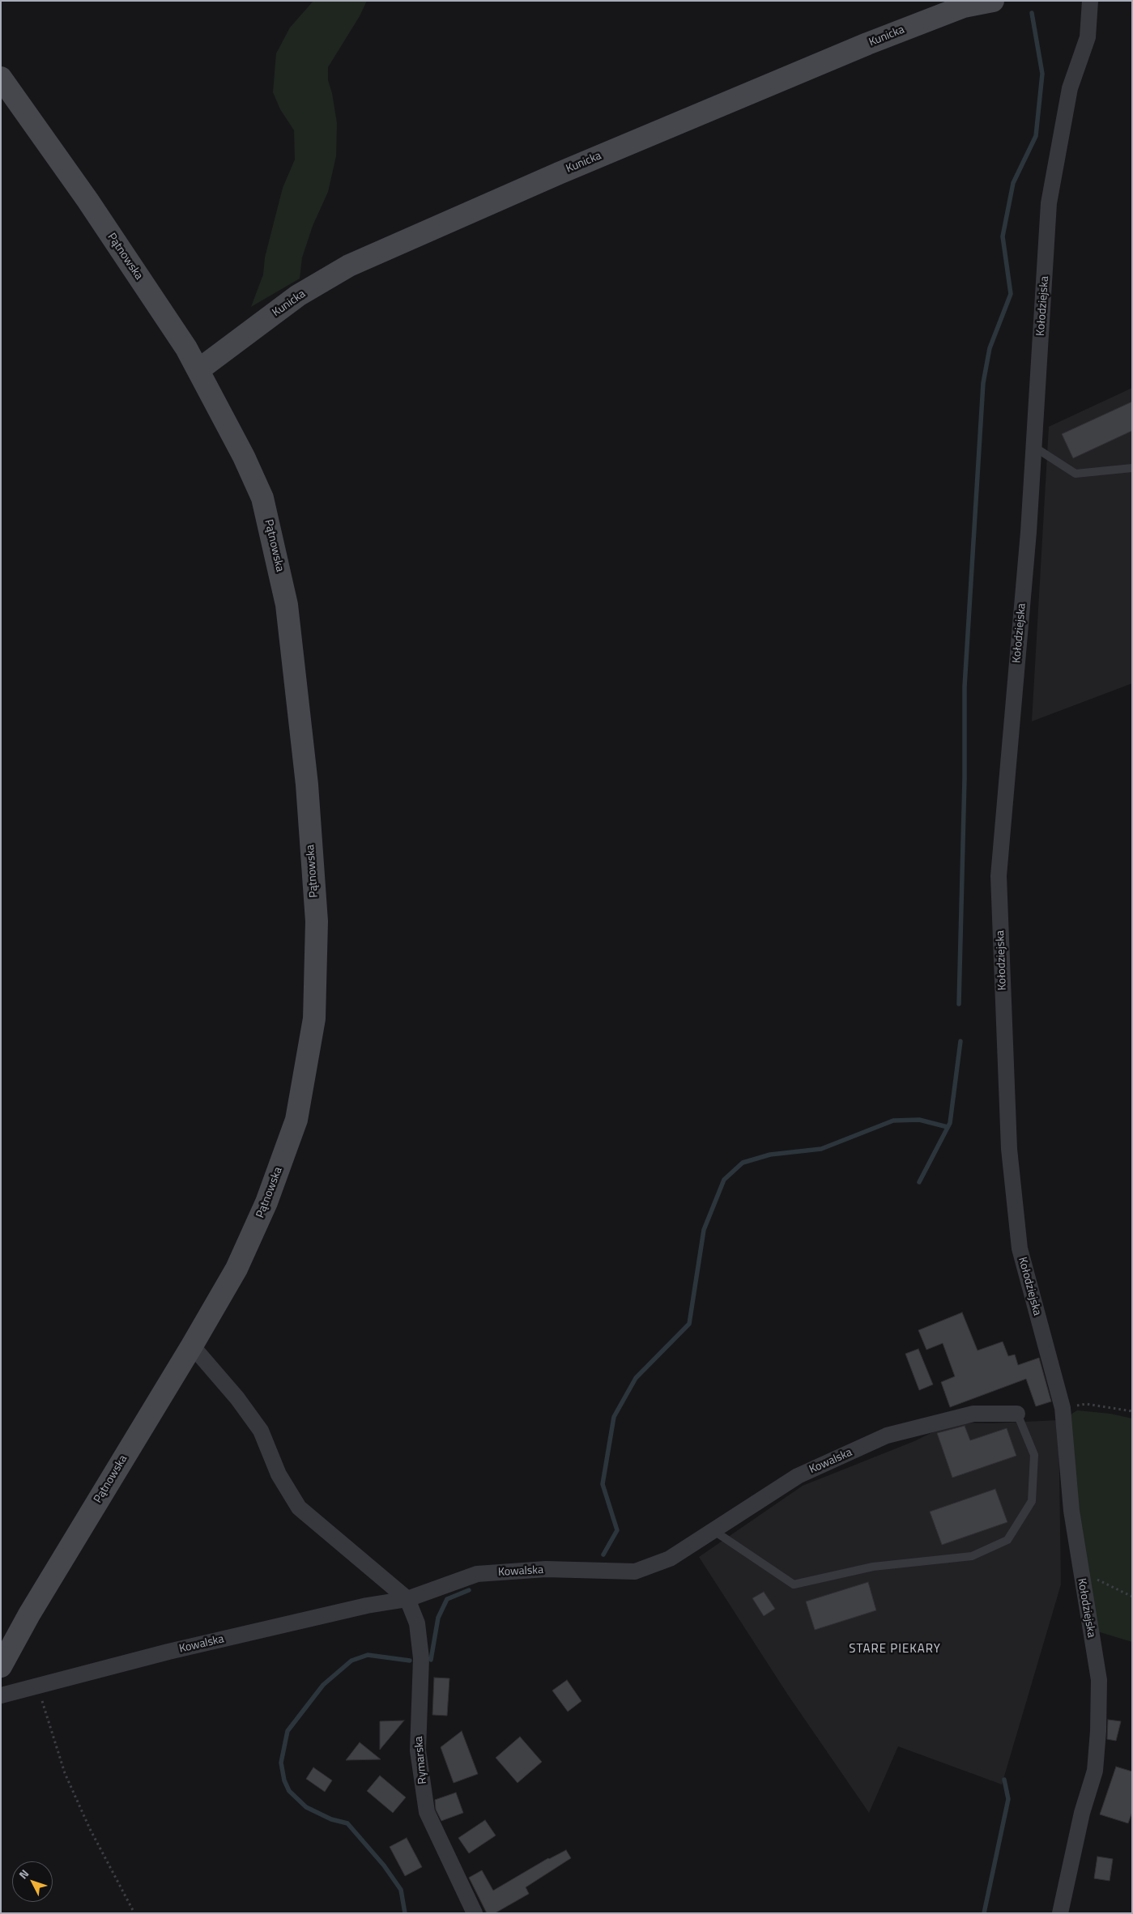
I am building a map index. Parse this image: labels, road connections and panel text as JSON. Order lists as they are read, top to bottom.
{
  "streets": {
    "street": [
      "Kunicka",
      "Pątnowska",
      "Kołodziejska",
      "Kowalska",
      "Rymarska"
    ]
  },
  "crossings": [
    ["Kunicka", "Pątnowska"],
    ["Kowalska", "Rymarska"]
  ],
  "districts": ["STARE PIEKARY"],
  "north": "top left"
}
